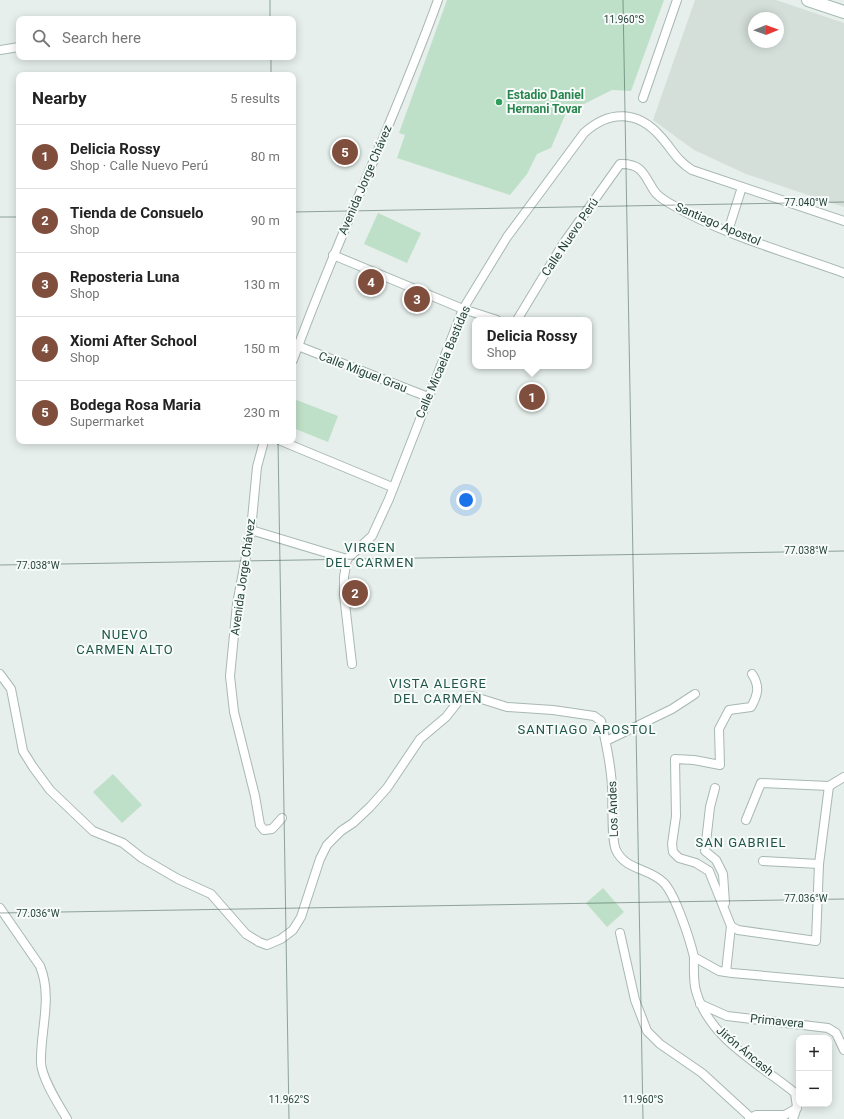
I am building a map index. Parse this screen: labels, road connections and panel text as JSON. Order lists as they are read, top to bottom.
{
  "streets": {
    "street": [
      "Avenida Jorge Chávez",
      "Santiago Apostol",
      "Calle Nuevo Perú",
      "Calle Micaela Bastidas",
      "Calle Miguel Grau",
      "Los Andes",
      "Primavera",
      "Jirón Áncash"
    ]
  },
  "crossings": [
    ["Avenida Jorge Chávez", "Calle Miguel Grau"],
    ["Santiago Apostol", "Calle Nuevo Perú"],
    ["Calle Micaela Bastidas", "Calle Miguel Grau"],
    ["Los Andes", "Jirón Áncash"],
    ["Primavera", "Jirón Áncash"]
  ],
  "districts": [
    "VIRGEN DEL CARMEN",
    "NUEVO CARMEN ALTO",
    "VISTA ALEGRE DEL CARMEN",
    "SANTIAGO APOSTOL",
    "SAN GABRIEL"
  ],
  "places": ["Estadio Daniel Hernani Tovar"],
  "north": "right",
  "page": {
    "search": "Search here",
    "heading": ["Nearby", "5 results"],
    "list": [
      {
        "mark": "1",
        "name": "Delicia Rossy",
        "note": "Shop · Calle Nuevo Perú",
        "value": "80 m"
      },
      {
        "mark": "2",
        "name": "Tienda de Consuelo",
        "note": "Shop",
        "value": "90 m"
      },
      {
        "mark": "3",
        "name": "Reposteria Luna",
        "note": "Shop",
        "value": "130 m"
      },
      {
        "mark": "4",
        "name": "Xiomi After School",
        "note": "Shop",
        "value": "150 m"
      },
      {
        "mark": "5",
        "name": "Bodega Rosa Maria",
        "note": "Supermarket",
        "value": "230 m"
      }
    ],
    "pins": [
      "5",
      "4",
      "3",
      "1",
      "2"
    ],
    "popup": ["Delicia Rossy", "Shop"],
    "map_buttons": ["+", "−"]
  },
  "coordinates": [
    "11.960°S",
    "77.040°W",
    "77.038°W",
    "77.036°W",
    "11.962°S"
  ]
}
